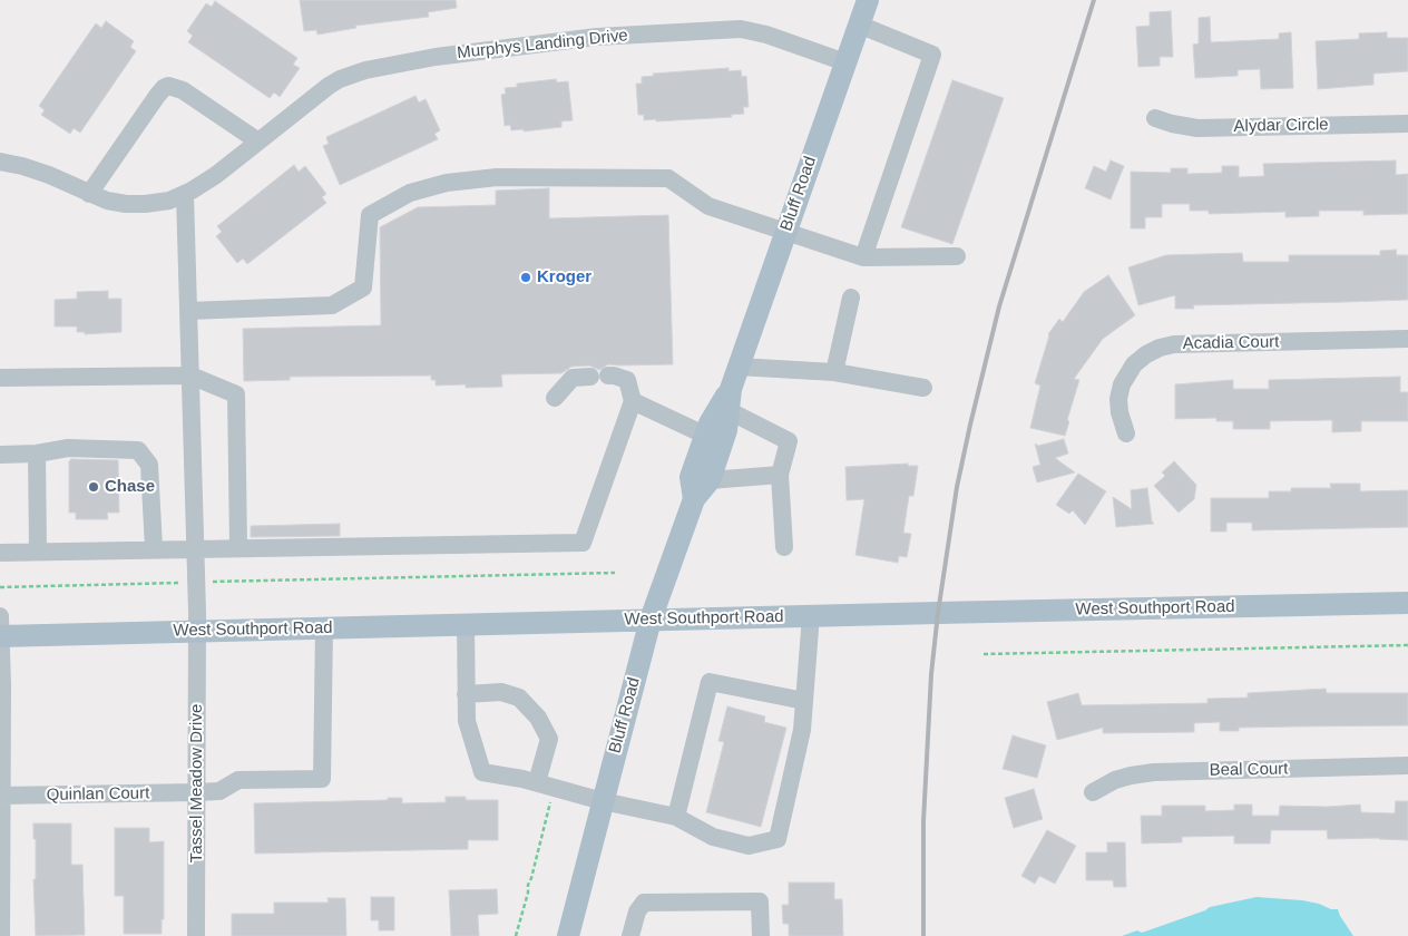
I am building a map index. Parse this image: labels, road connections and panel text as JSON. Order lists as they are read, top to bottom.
{
  "streets": {
    "main road": ["Bluff Road", "West Southport Road"],
    "street": [
      "Murphys Landing Drive",
      "Alydar Circle",
      "Acadia Court",
      "Beal Court",
      "Tassel Meadow Drive",
      "Quinlan Court"
    ]
  },
  "crossings": [
    ["Murphys Landing Drive", "Bluff Road"],
    ["Murphys Landing Drive", "Tassel Meadow Drive"],
    ["Bluff Road", "West Southport Road"],
    ["West Southport Road", "Tassel Meadow Drive"],
    ["West Southport Road", "Quinlan Court"],
    ["Tassel Meadow Drive", "Quinlan Court"]
  ],
  "places": ["Kroger", "Chase"]
}
